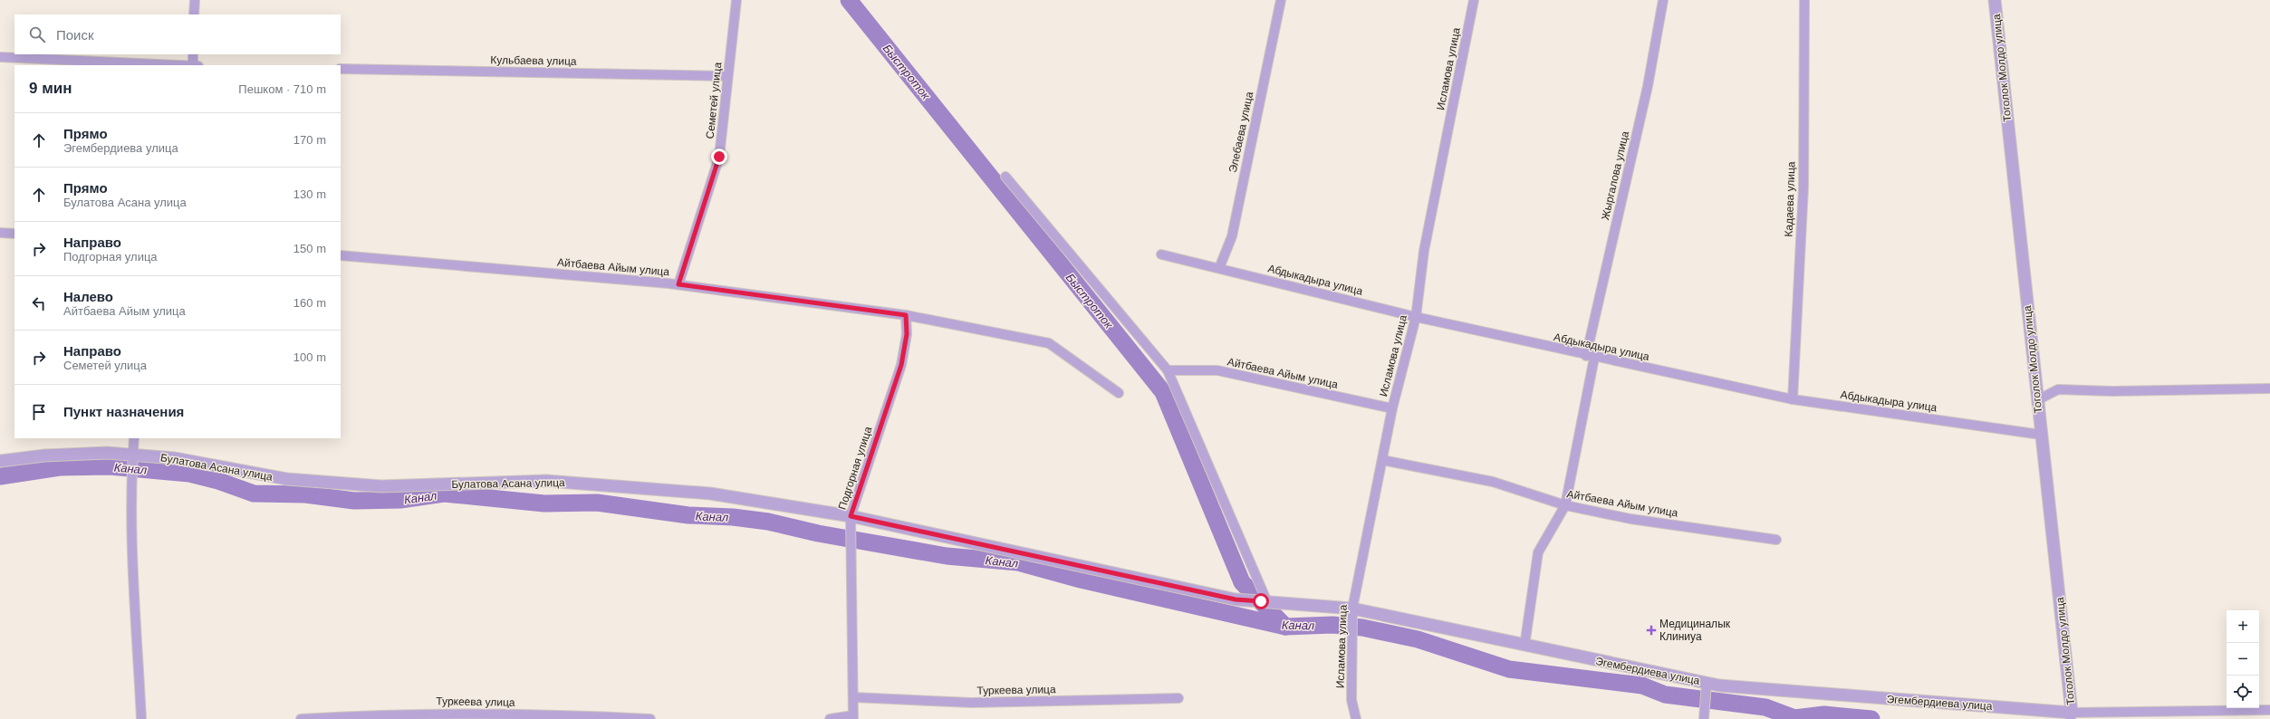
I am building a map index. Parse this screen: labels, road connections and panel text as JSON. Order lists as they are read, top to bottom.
{
  "streets": {
    "street": [
      "Кульбаева улица",
      "Тоголок Молдо улица",
      "Исламова улица",
      "Семетей улица",
      "Элебаева улица",
      "Жыргалова улица",
      "Кадаева улица",
      "Айтбаева Айым улица",
      "Абдыкадыра улица",
      "Булатова Асана улица",
      "Подгорная улица",
      "Эгембердиева улица",
      "Туркеева улица"
    ]
  },
  "crossings": [
    ["Кульбаева улица", "Семетей улица"],
    ["Тоголок Молдо улица", "Абдыкадыра улица"],
    ["Тоголок Молдо улица", "Эгембердиева улица"],
    ["Исламова улица", "Айтбаева Айым улица"],
    ["Исламова улица", "Абдыкадыра улица"],
    ["Исламова улица", "Эгембердиева улица"],
    ["Семетей улица", "Айтбаева Айым улица"],
    ["Элебаева улица", "Абдыкадыра улица"],
    ["Жыргалова улица", "Айтбаева Айым улица"],
    ["Жыргалова улица", "Абдыкадыра улица"],
    ["Жыргалова улица", "Эгембердиева улица"],
    ["Кадаева улица", "Абдыкадыра улица"],
    ["Айтбаева Айым улица", "Подгорная улица"],
    ["Булатова Асана улица", "Подгорная улица"],
    ["Булатова Асана улица", "Эгембердиева улица"],
    ["Подгорная улица", "Туркеева улица"]
  ],
  "water": ["Быстроток", "Канал"],
  "places": {
    "health": ["Медициналык Клиниуа"]
  },
  "page": {
    "search": "Поиск",
    "heading": ["9 мин", "Пешком · 710 m"],
    "list": [
      ["Прямо", "Эгембердиева улица", "170 m"],
      ["Прямо", "Булатова Асана улица", "130 m"],
      ["Направо", "Подгорная улица", "150 m"],
      ["Налево", "Айтбаева Айым улица", "160 m"],
      ["Направо", "Семетей улица", "100 m"],
      "Пункт назначения"
    ],
    "map_buttons": ["+", "−"]
  }
}
